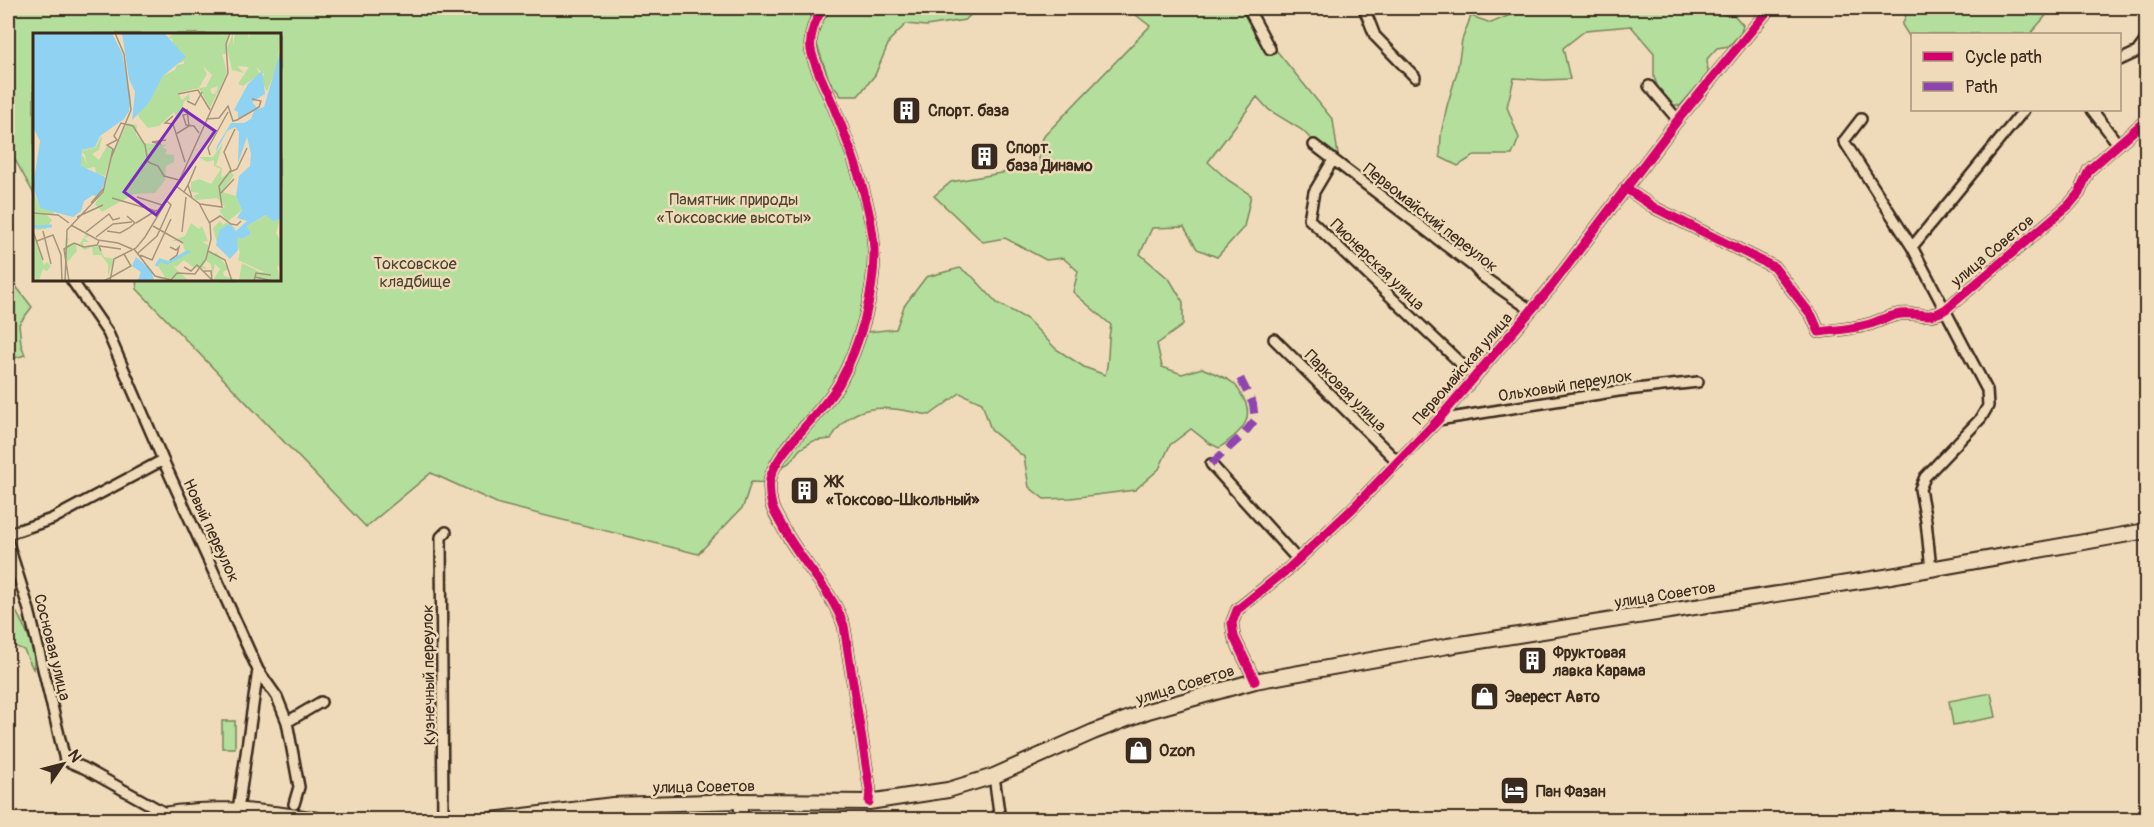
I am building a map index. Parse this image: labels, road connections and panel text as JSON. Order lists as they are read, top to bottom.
{
  "streets": {
    "main road": ["улица Советов"],
    "street": [
      "Первомайский переулок",
      "Пионерская улица",
      "Первомайская улица",
      "Ольховый переулок",
      "Парковая улица",
      "Новый переулок",
      "Сосновая улица",
      "Кузнечный переулок"
    ]
  },
  "crossings": [
    ["Первомайский переулок", "Пионерская улица"],
    ["Первомайский переулок", "Первомайская улица"],
    ["улица Советов", "Первомайская улица"],
    ["Пионерская улица", "Первомайская улица"],
    ["Первомайская улица", "Ольховый переулок"],
    ["Первомайская улица", "Парковая улица"]
  ],
  "parks": ["Памятник природы «Токсовские высоты»", "Токсовское кладбище"],
  "places": {
    "building": [
      "Спорт. база",
      "Спорт. база Динамо",
      "ЖК «Токсово-Школьный»",
      "Фруктовая лавка Карама"
    ],
    "shop": ["Эверест Авто", "Ozon"],
    "hotel": ["Пан Фазан"]
  },
  "legend": ["Cycle path", "Path"],
  "north": "top right"
}
